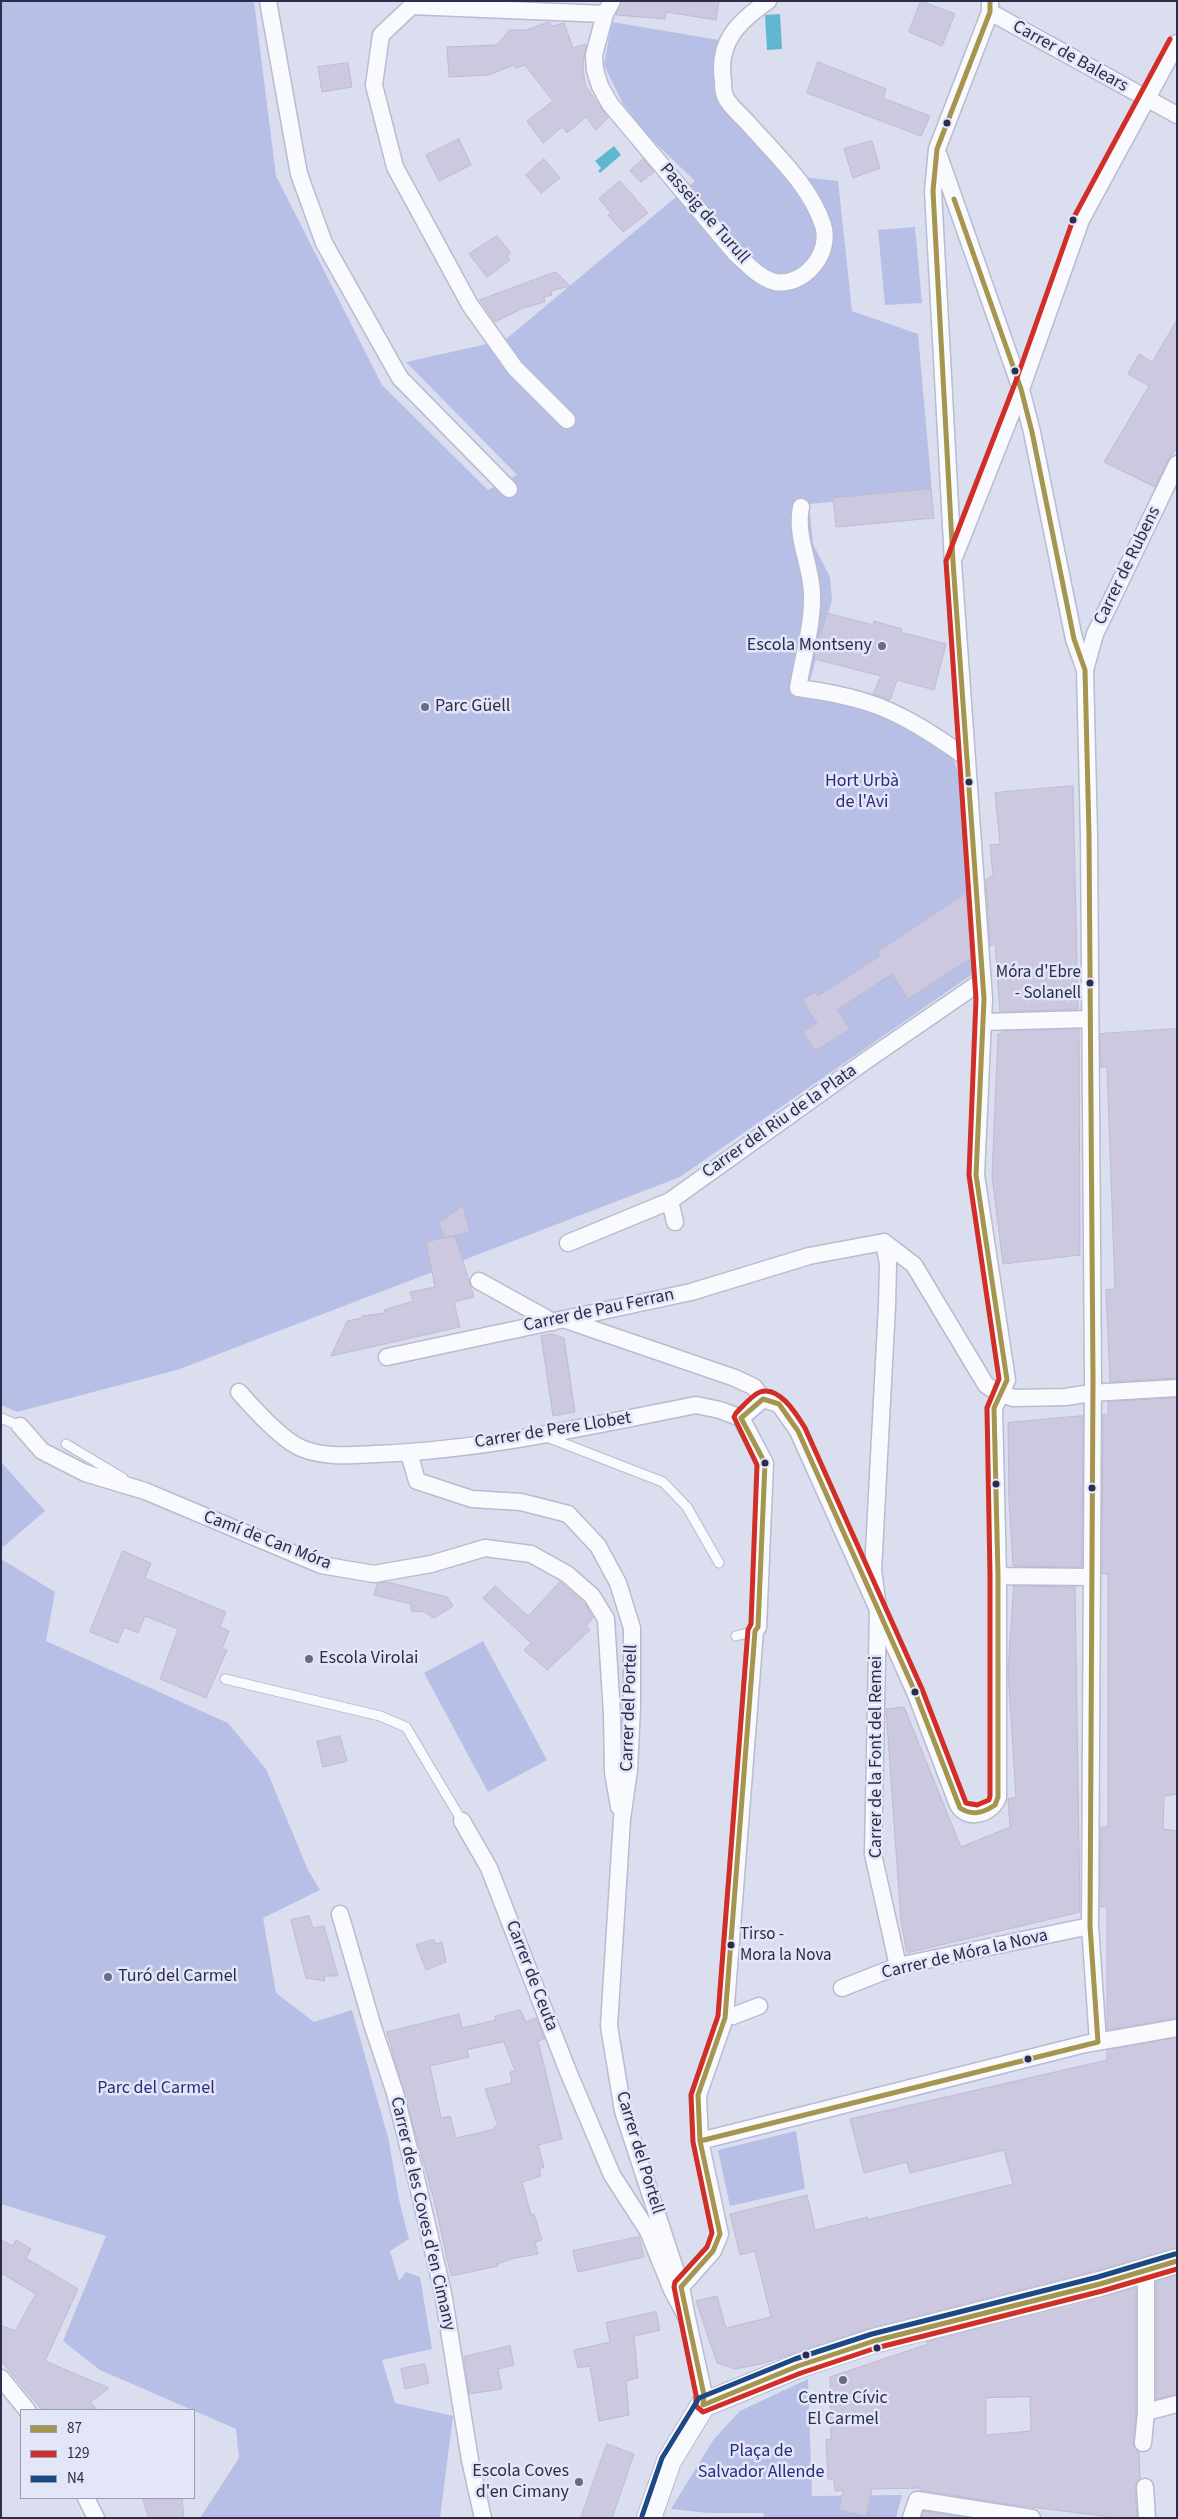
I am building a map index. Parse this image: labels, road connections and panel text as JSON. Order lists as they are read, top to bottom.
{
  "streets": {
    "street": [
      "Carrer de Balears",
      "Passeig de Turull",
      "Carrer de Rubens",
      "Carrer del Riu de la Plata",
      "Carrer de Pau Ferran",
      "Carrer de Pere Llobet",
      "Camí de Can Móra",
      "Carrer del Portell",
      "Carrer de la Font del Remei",
      "Carrer de Móra la Nova",
      "Carrer de Ceuta",
      "Carrer de les Coves d'en Cimany"
    ]
  },
  "crossings": [
    ["Carrer de Pau Ferran", "Carrer de la Font del Remei"],
    ["Carrer de Pere Llobet", "Carrer del Portell"],
    ["Camí de Can Móra", "Carrer del Portell"],
    ["Carrer del Portell", "Carrer de Ceuta"],
    ["Carrer de la Font del Remei", "Carrer de Móra la Nova"]
  ],
  "parks": ["Hort Urbà de l'Avi", "Parc del Carmel", "Plaça de Salvador Allende"],
  "places": [
    "Escola Montseny",
    "Parc Güell",
    "Móra d'Ebre - Solanell",
    "Escola Virolai",
    "Tirso - Mora la Nova",
    "Turó del Carmel",
    "Centre Cívic El Carmel",
    "Escola Coves d'en Cimany"
  ],
  "lines": ["transit line 87", "transit line 129", "transit line N4"],
  "legend": ["87", "129", "N4"]
}
